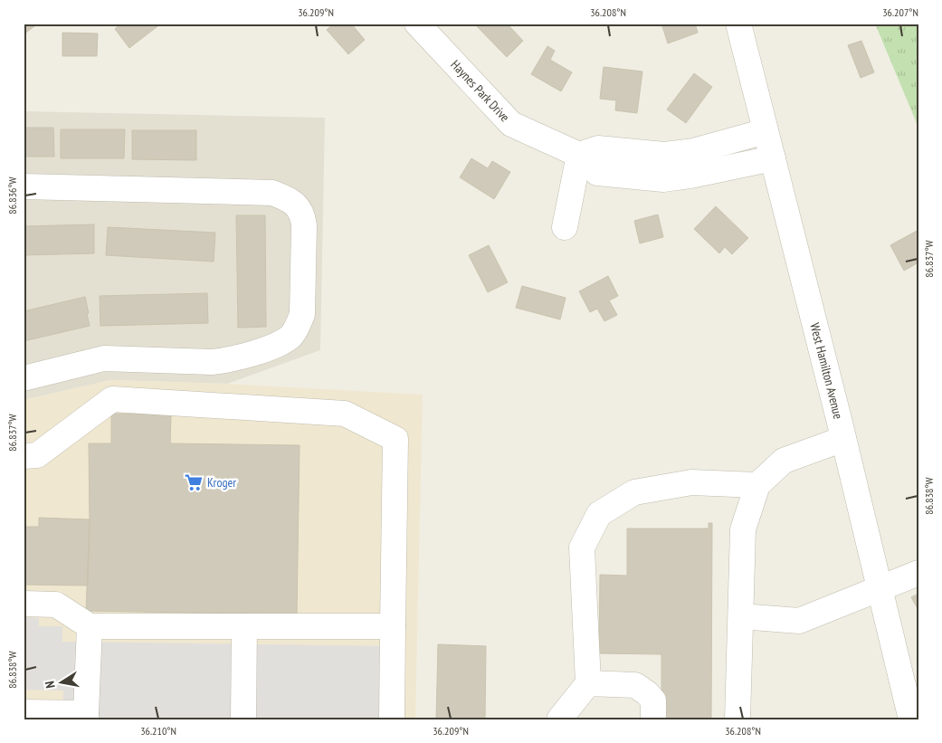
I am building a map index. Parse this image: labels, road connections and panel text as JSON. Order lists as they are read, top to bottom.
{
  "streets": {
    "street": ["Haynes Park Drive", "West Hamilton Avenue"]
  },
  "crossings": [
    ["Haynes Park Drive", "West Hamilton Avenue"]
  ],
  "places": {
    "supermarket": ["Kroger"]
  },
  "north": "left",
  "coordinates": [
    "36.209°N",
    "36.208°N",
    "36.207°N",
    "86.836°W",
    "86.837°W",
    "86.838°W",
    "36.210°N"
  ]
}
